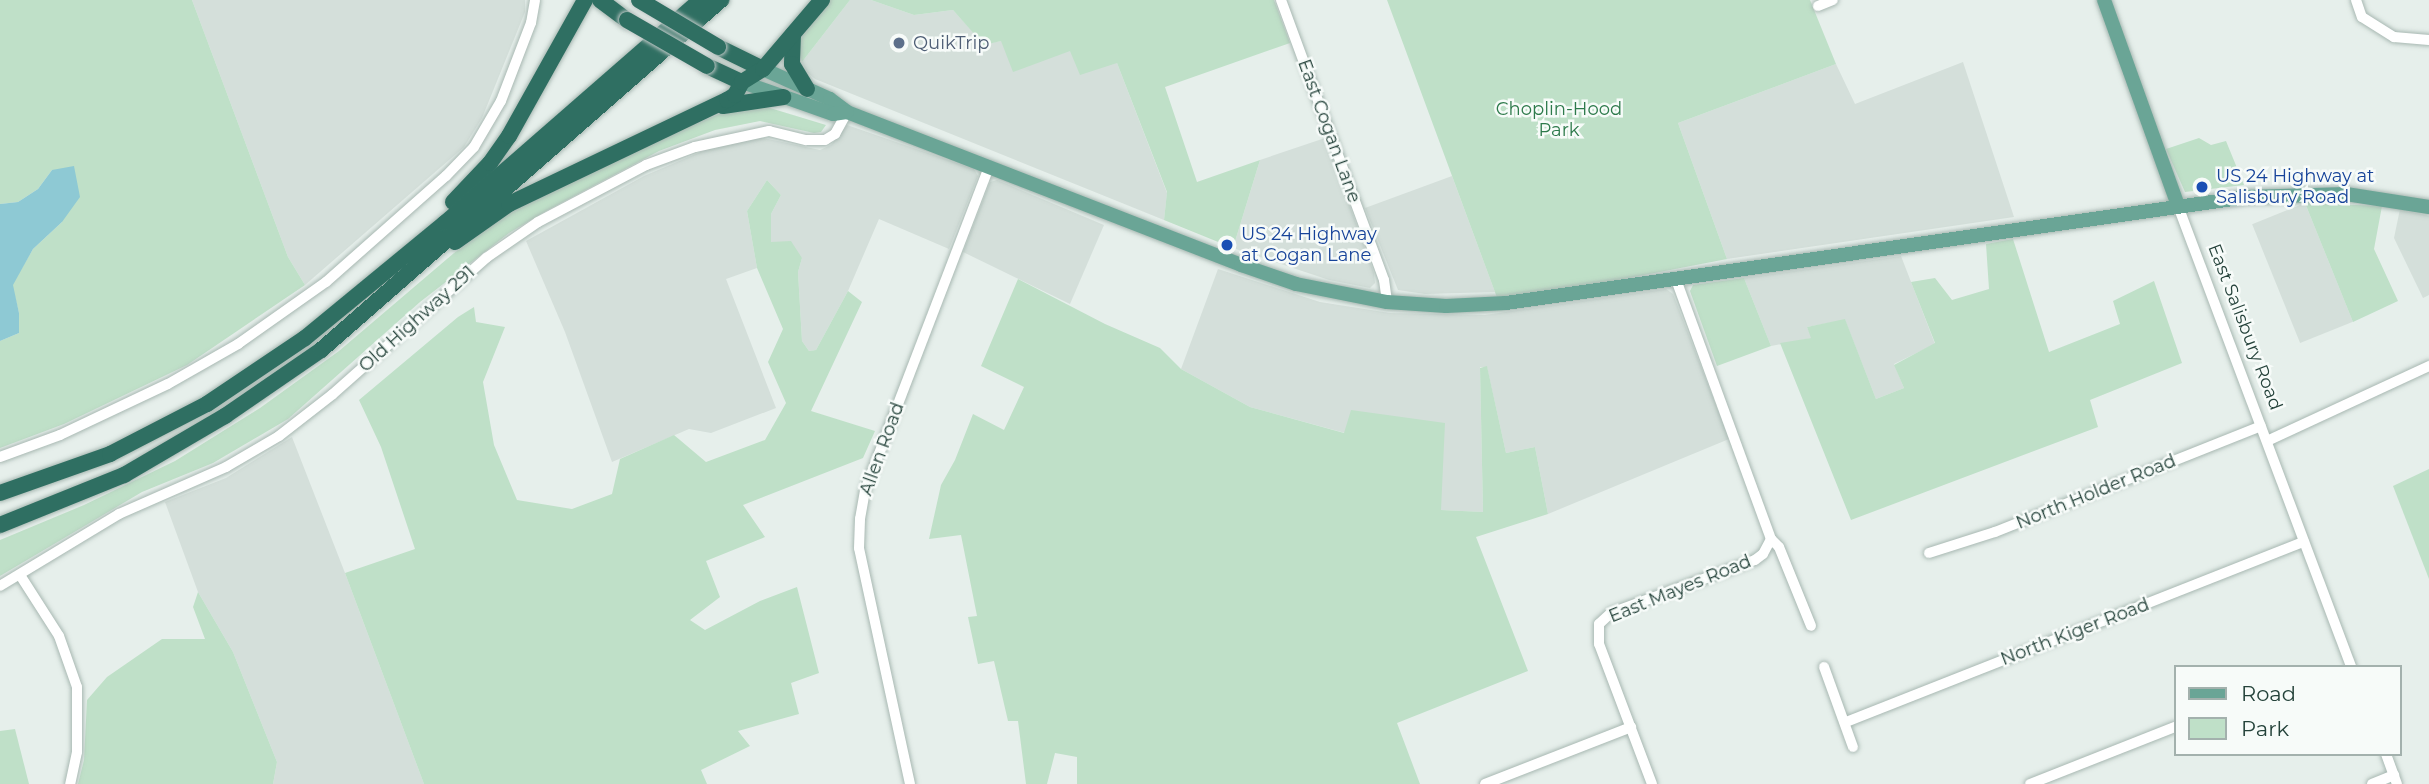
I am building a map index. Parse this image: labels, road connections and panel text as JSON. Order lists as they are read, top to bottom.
{
  "streets": {
    "main road": ["East Salisbury Road"],
    "street": [
      "East Cogan Lane",
      "Old Highway 291",
      "Allen Road",
      "North Holder Road",
      "East Mayes Road",
      "North Kiger Road"
    ]
  },
  "crossings": [
    ["East Salisbury Road", "North Holder Road"],
    ["East Salisbury Road", "North Kiger Road"]
  ],
  "parks": ["Choplin-Hood Park"],
  "places": ["QuikTrip", "US 24 Highway at Salisbury Road", "US 24 Highway at Cogan Lane"],
  "legend": ["Road", "Park"]
}
